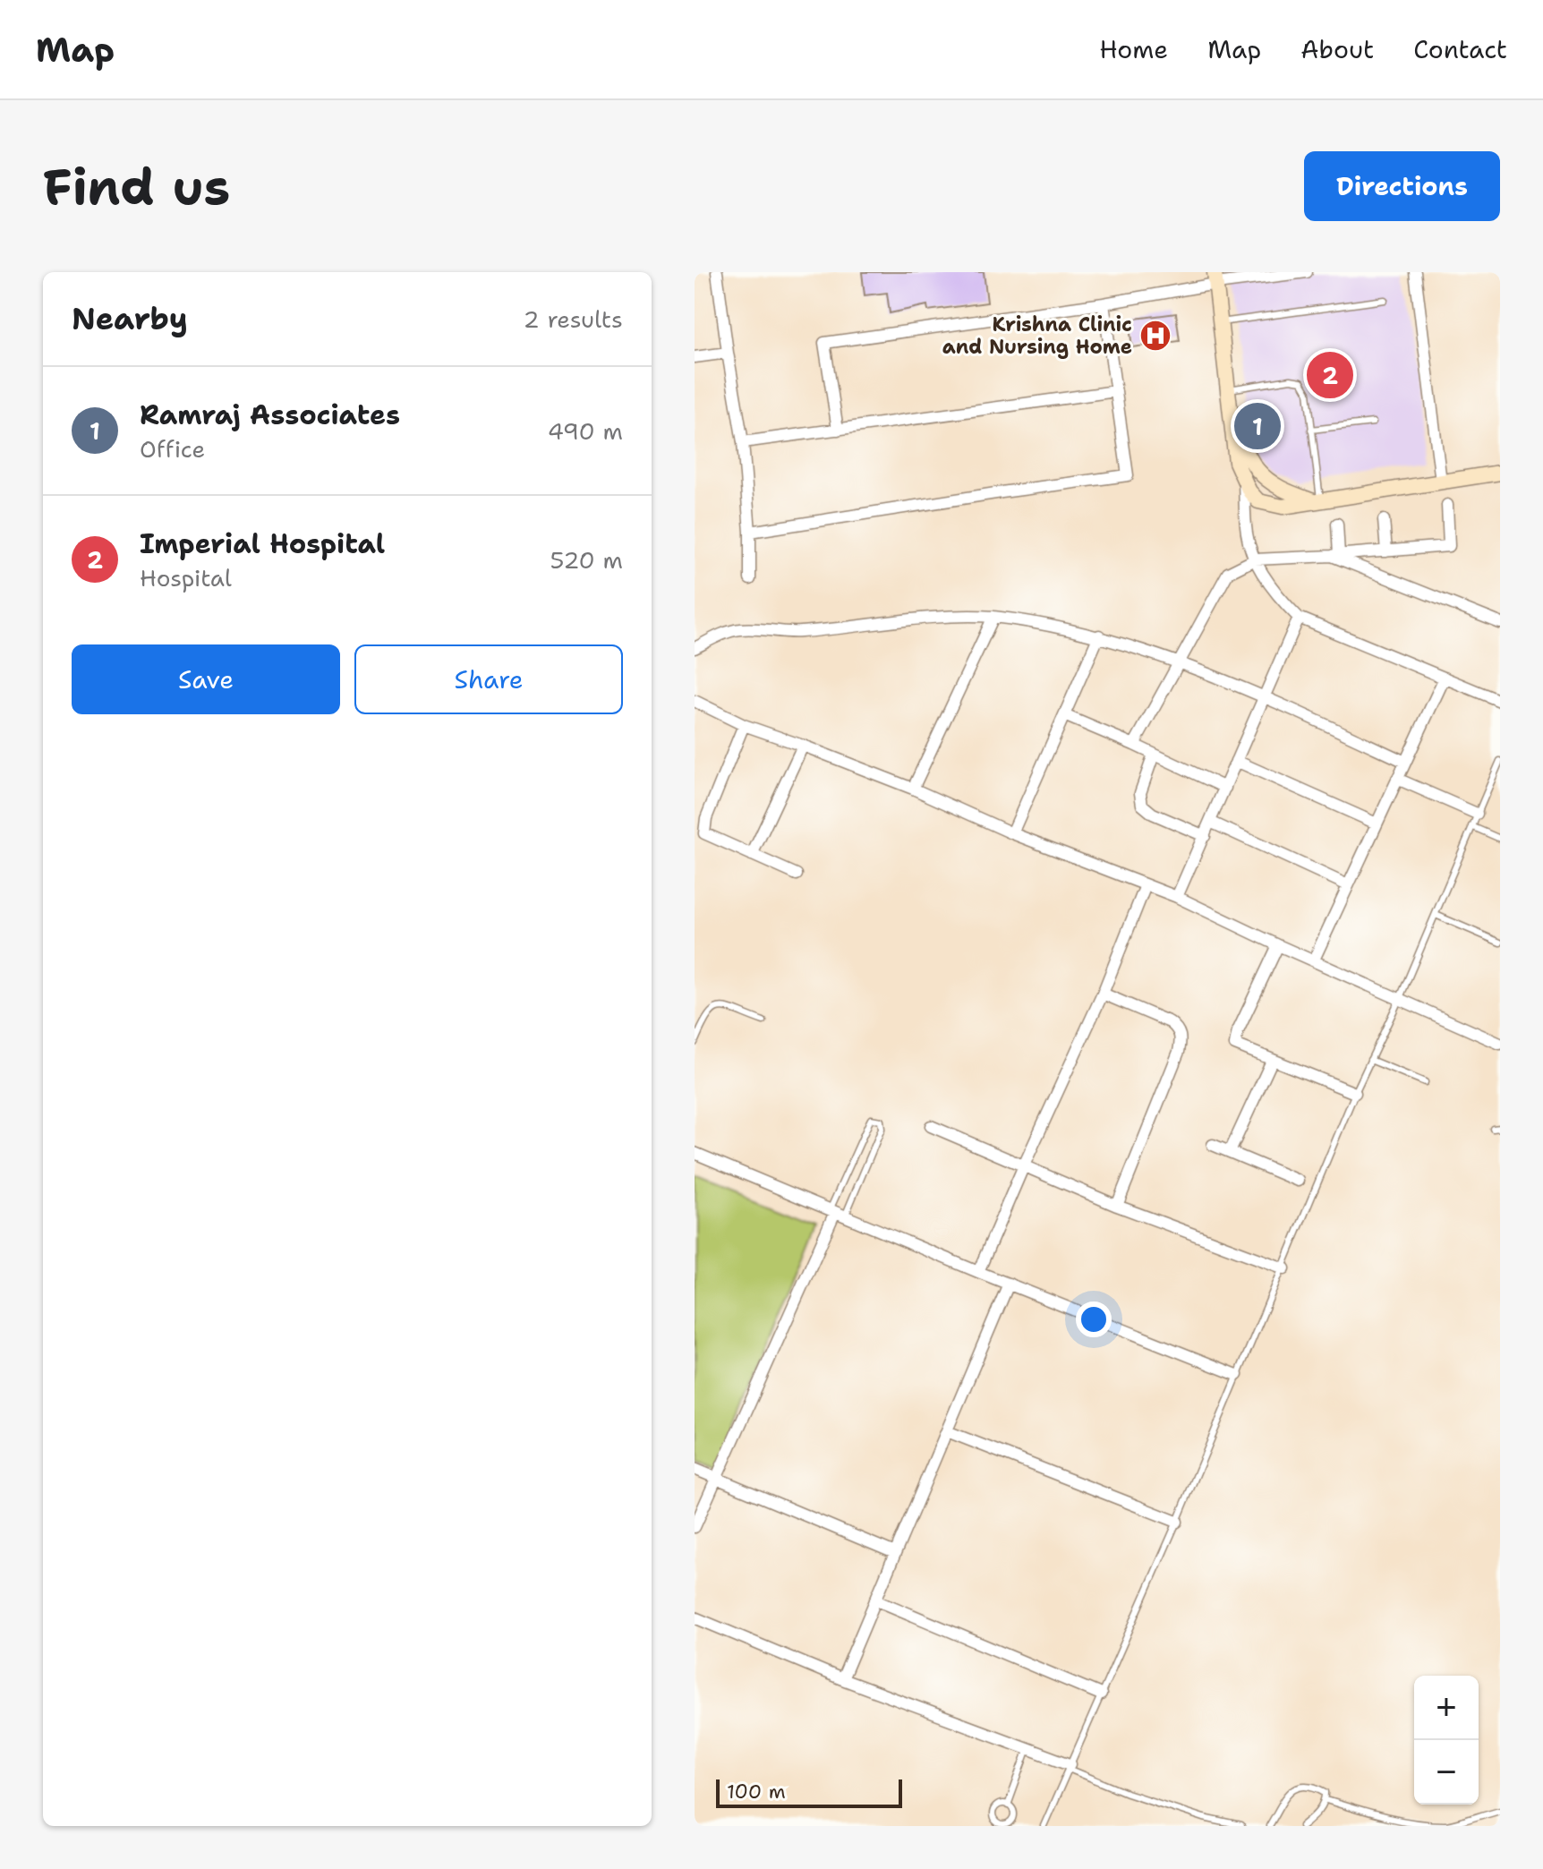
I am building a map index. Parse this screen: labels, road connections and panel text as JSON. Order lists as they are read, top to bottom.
{
  "places": {
    "hospital": ["Krishna Clinic and Nursing Home"]
  },
  "scale_bar": "100 m",
  "page": {
    "header": "Map",
    "nav": [
      "Home",
      "Map",
      "About",
      "Contact"
    ],
    "buttons": [
      "Directions",
      ["Save", "Share"]
    ],
    "title": "Find us",
    "heading": ["Nearby", "2 results"],
    "pins": ["2", "1"],
    "list": [
      {
        "mark": "1",
        "name": "Ramraj Associates",
        "note": "Office",
        "value": "490 m"
      },
      {
        "mark": "2",
        "name": "Imperial Hospital",
        "note": "Hospital",
        "value": "520 m"
      }
    ],
    "map_buttons": ["+", "−"],
    "scale": "100 m"
  }
}
